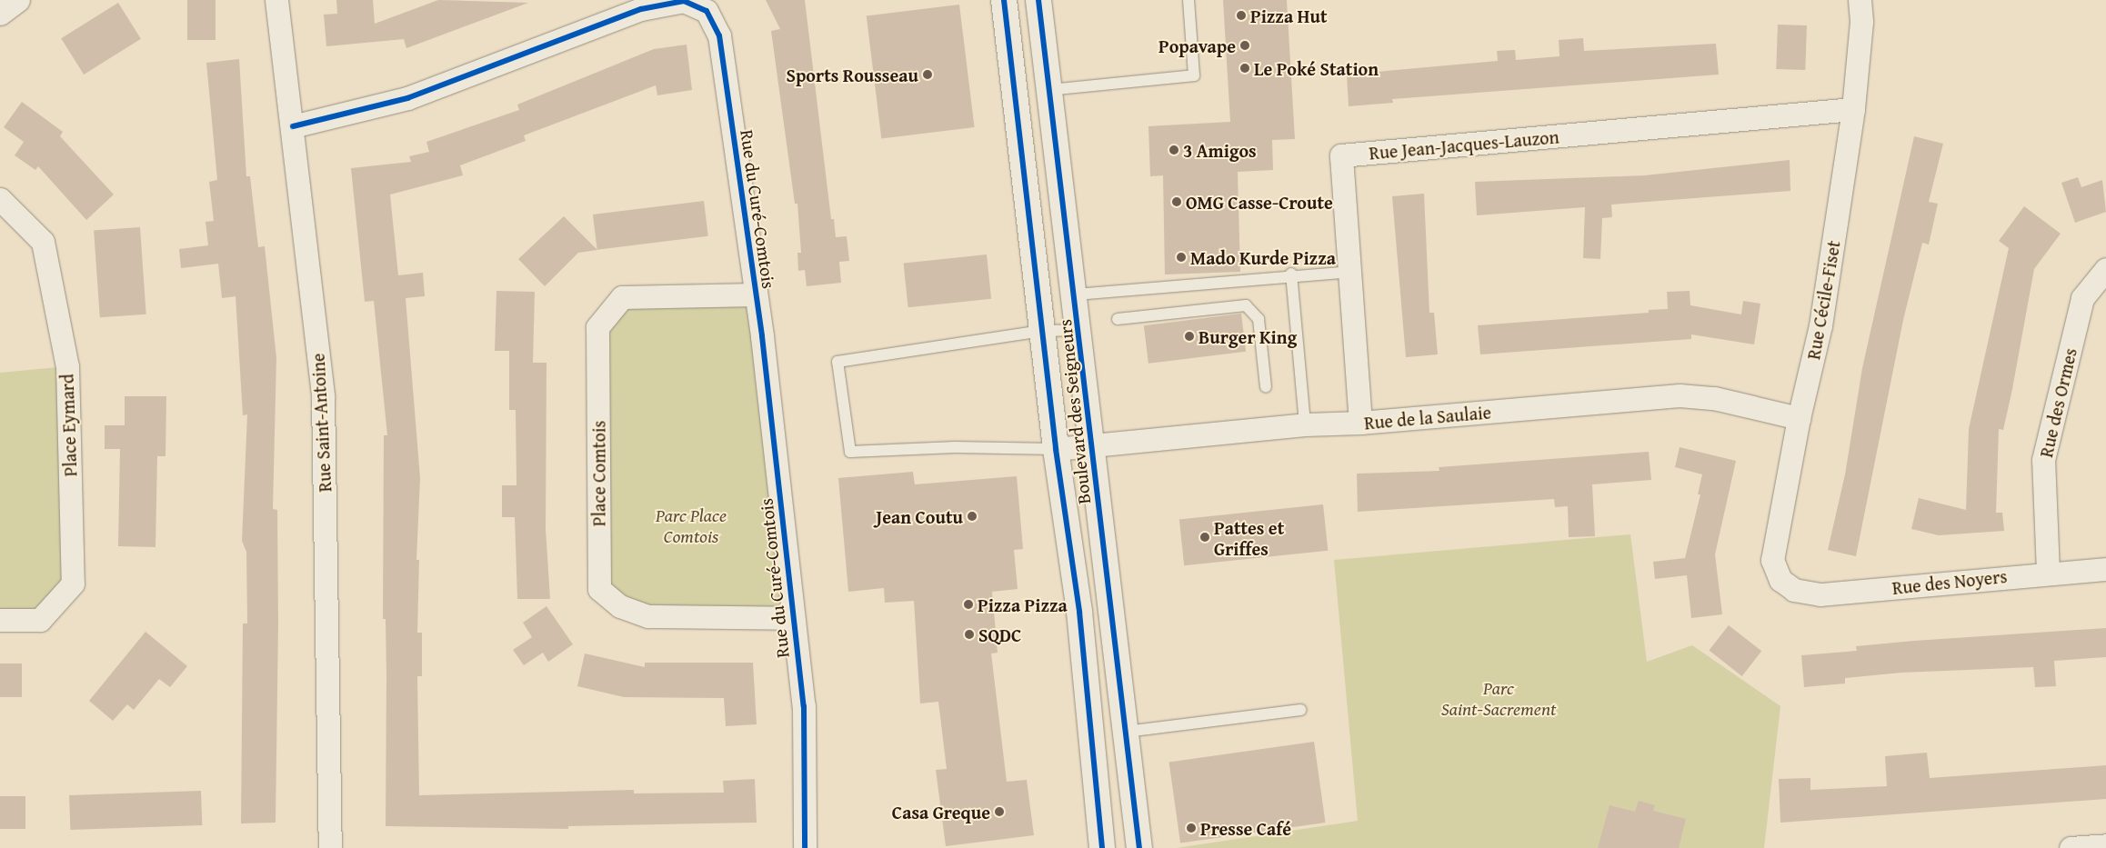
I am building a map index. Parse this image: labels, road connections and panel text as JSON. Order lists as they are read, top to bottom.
{
  "streets": {
    "main road": ["Boulevard des Seigneurs"],
    "street": [
      "Rue Jean-Jacques-Lauzon",
      "Rue du Curé-Comtois",
      "Rue Cécile-Fiset",
      "Rue des Ormes",
      "Rue de la Saulaie",
      "Rue Saint-Antoine",
      "Place Eymard",
      "Place Comtois",
      "Rue des Noyers"
    ]
  },
  "crossings": [
    ["Rue Jean-Jacques-Lauzon", "Rue Cécile-Fiset"],
    ["Rue Jean-Jacques-Lauzon", "Rue de la Saulaie"],
    ["Rue du Curé-Comtois", "Rue Saint-Antoine"],
    ["Rue du Curé-Comtois", "Place Comtois"],
    ["Rue Cécile-Fiset", "Rue de la Saulaie"],
    ["Rue Cécile-Fiset", "Rue des Noyers"],
    ["Rue des Ormes", "Rue des Noyers"],
    ["Boulevard des Seigneurs", "Rue de la Saulaie"]
  ],
  "parks": ["Parc Place Comtois", "Parc Saint-Sacrement"],
  "places": [
    "Pizza Hut",
    "Popavape",
    "Le Poké Station",
    "Sports Rousseau",
    "3 Amigos",
    "OMG Casse-Croute",
    "Mado Kurde Pizza",
    "Burger King",
    "Jean Coutu",
    "Pattes et Griffes",
    "Pizza Pizza",
    "SQDC",
    "Casa Greque",
    "Presse Café"
  ]
}
